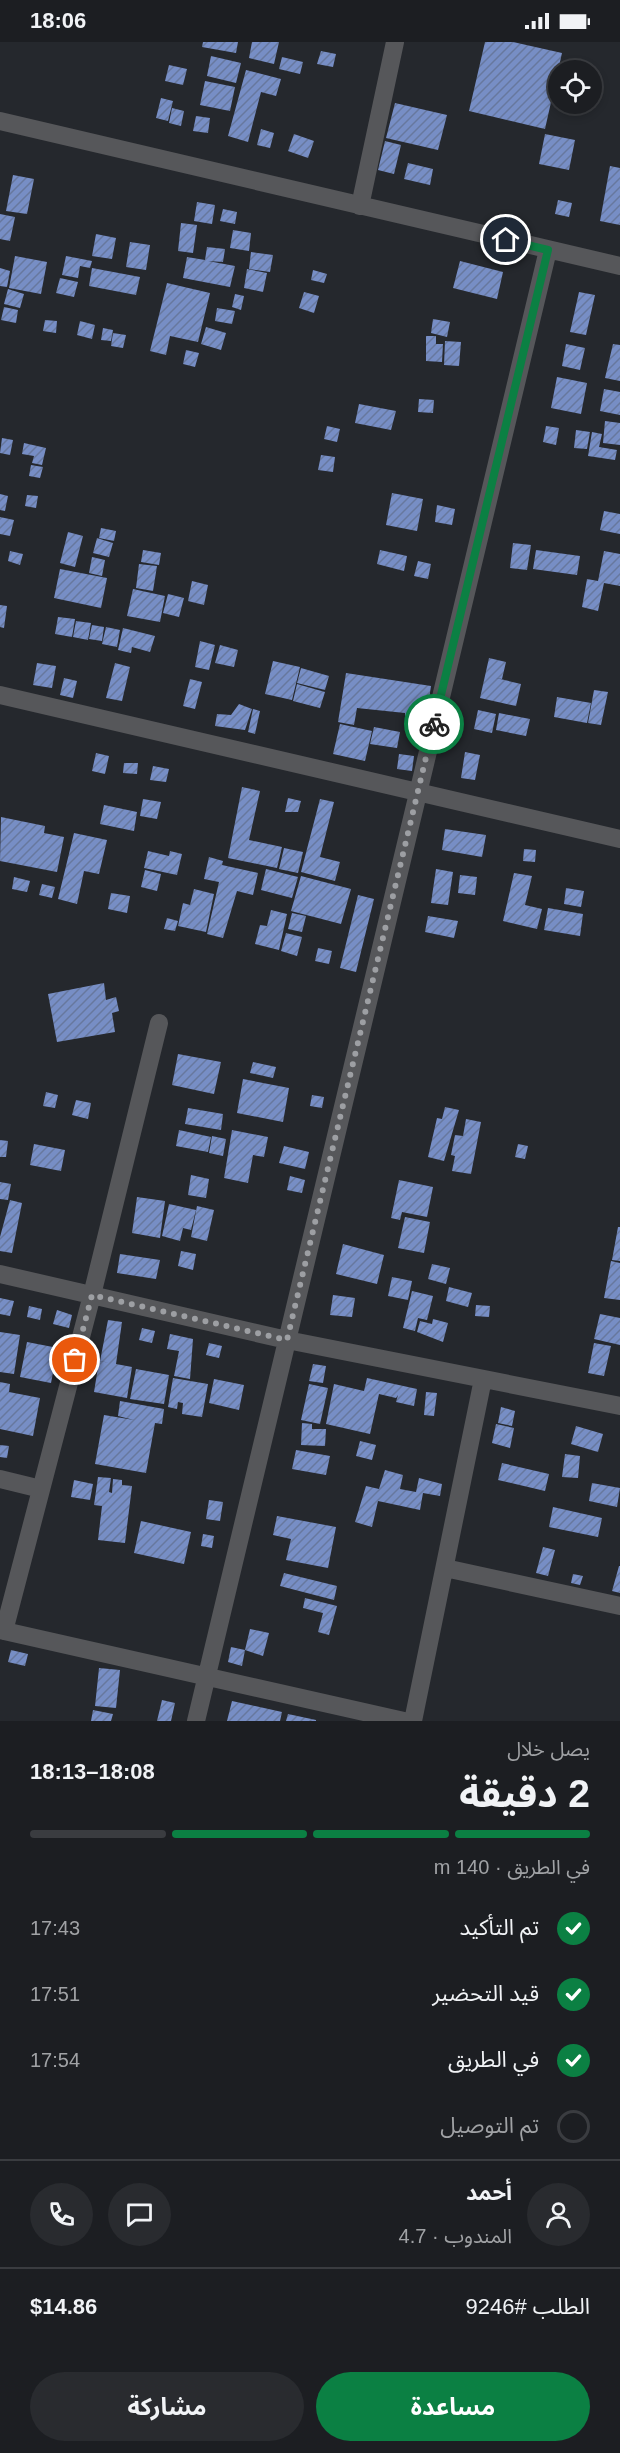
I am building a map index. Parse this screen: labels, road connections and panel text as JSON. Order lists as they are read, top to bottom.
{
  "page": {
    "status": "18:06",
    "heading": ["2 دقيقة", "يصل خلال", "18:08–18:13"],
    "panel": [
      "أحمد",
      "المندوب · 4.7",
      "الطلب #9246",
      "$14.86"
    ],
    "bar": "في الطريق · 140 m",
    "list": [
      ["تم التأكيد", "17:43"],
      ["قيد التحضير", "17:51"],
      ["في الطريق", "17:54"],
      "تم التوصيل"
    ],
    "buttons": ["مساعدة", "مشاركة"]
  }
}
